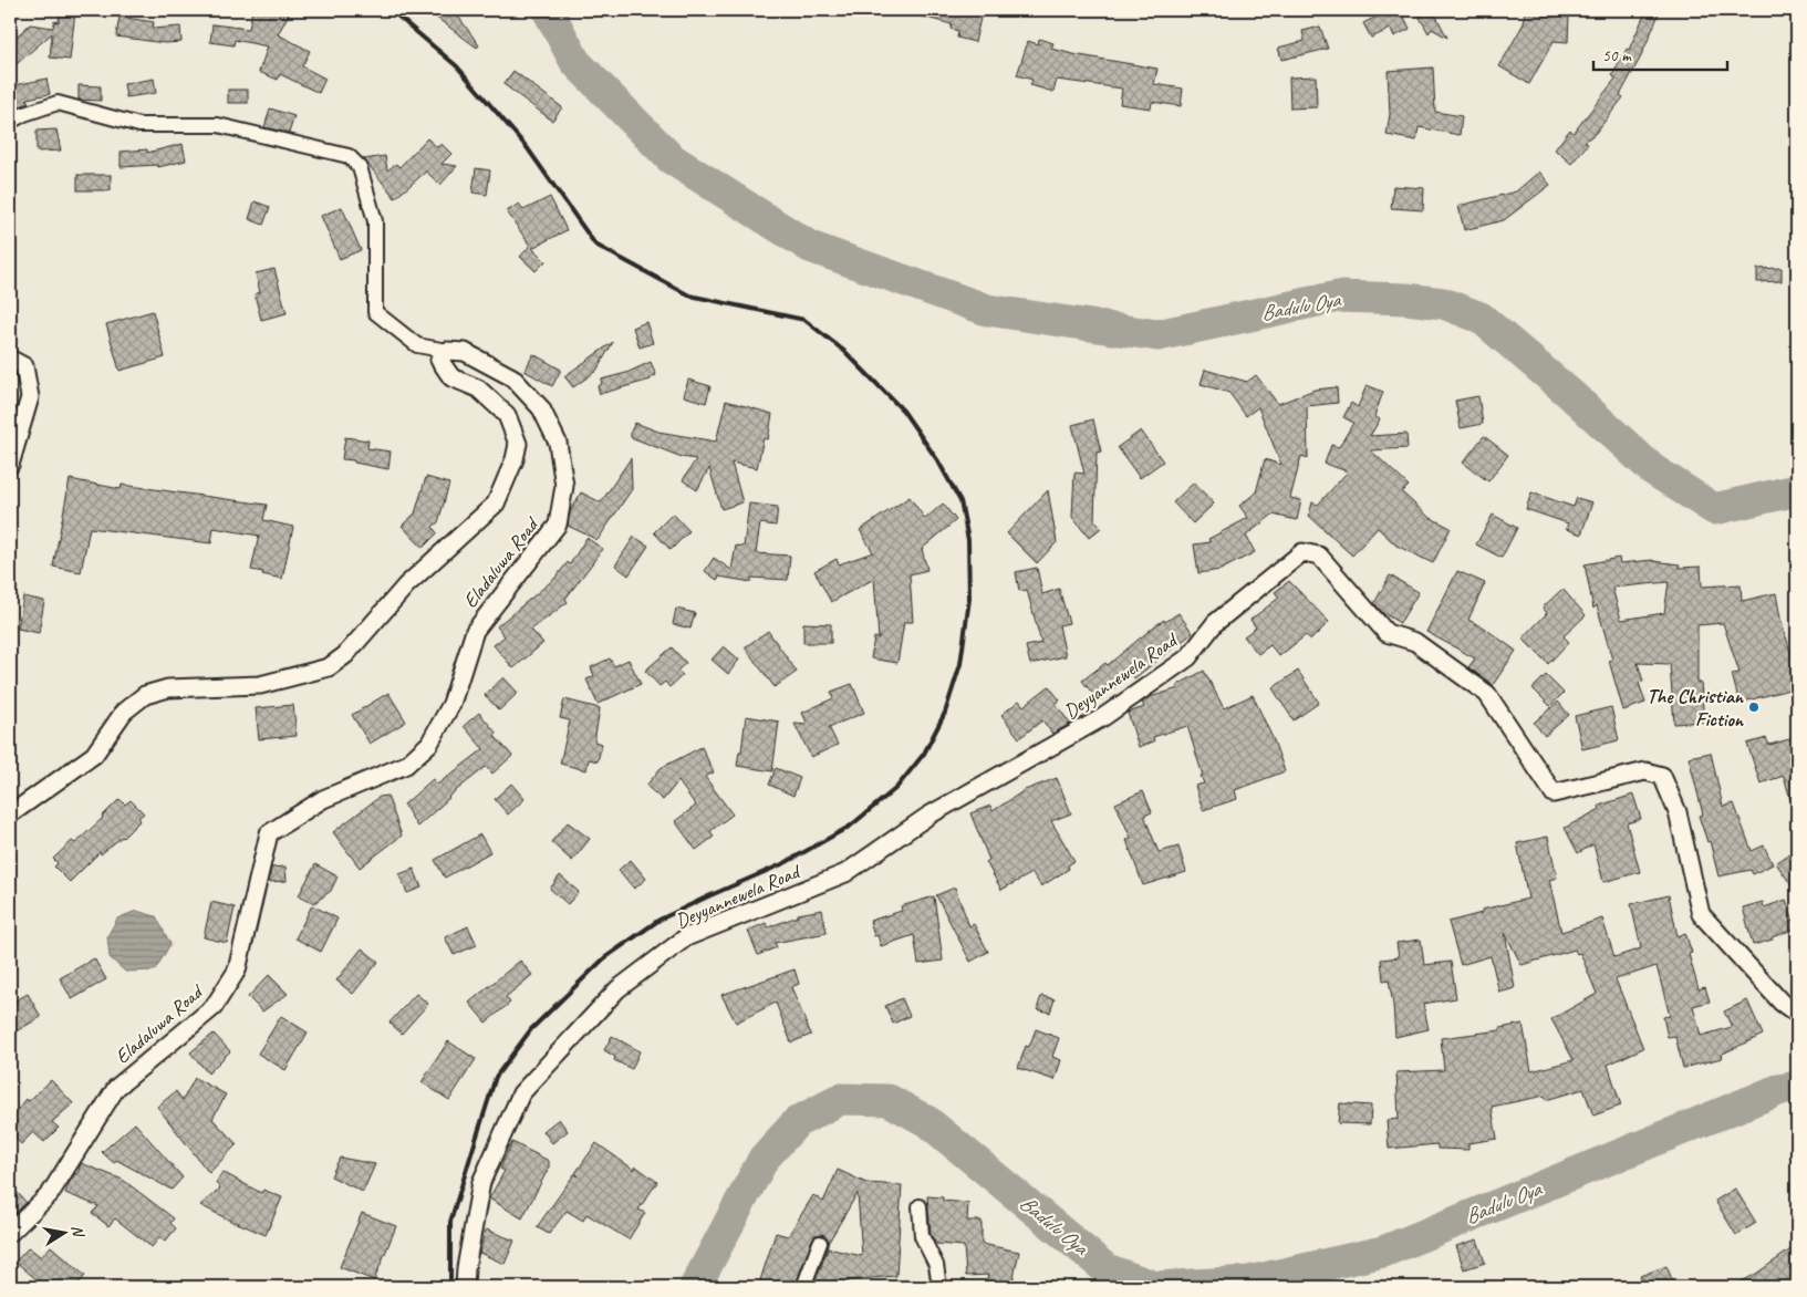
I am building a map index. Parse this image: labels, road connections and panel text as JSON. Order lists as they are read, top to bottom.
{
  "streets": {
    "street": ["Eladaluwa Road", "Deyyannewela Road"]
  },
  "water": ["Badulu Oya"],
  "places": ["The Christian Fiction"],
  "scale_bar": "50 m",
  "north": "right"
}
